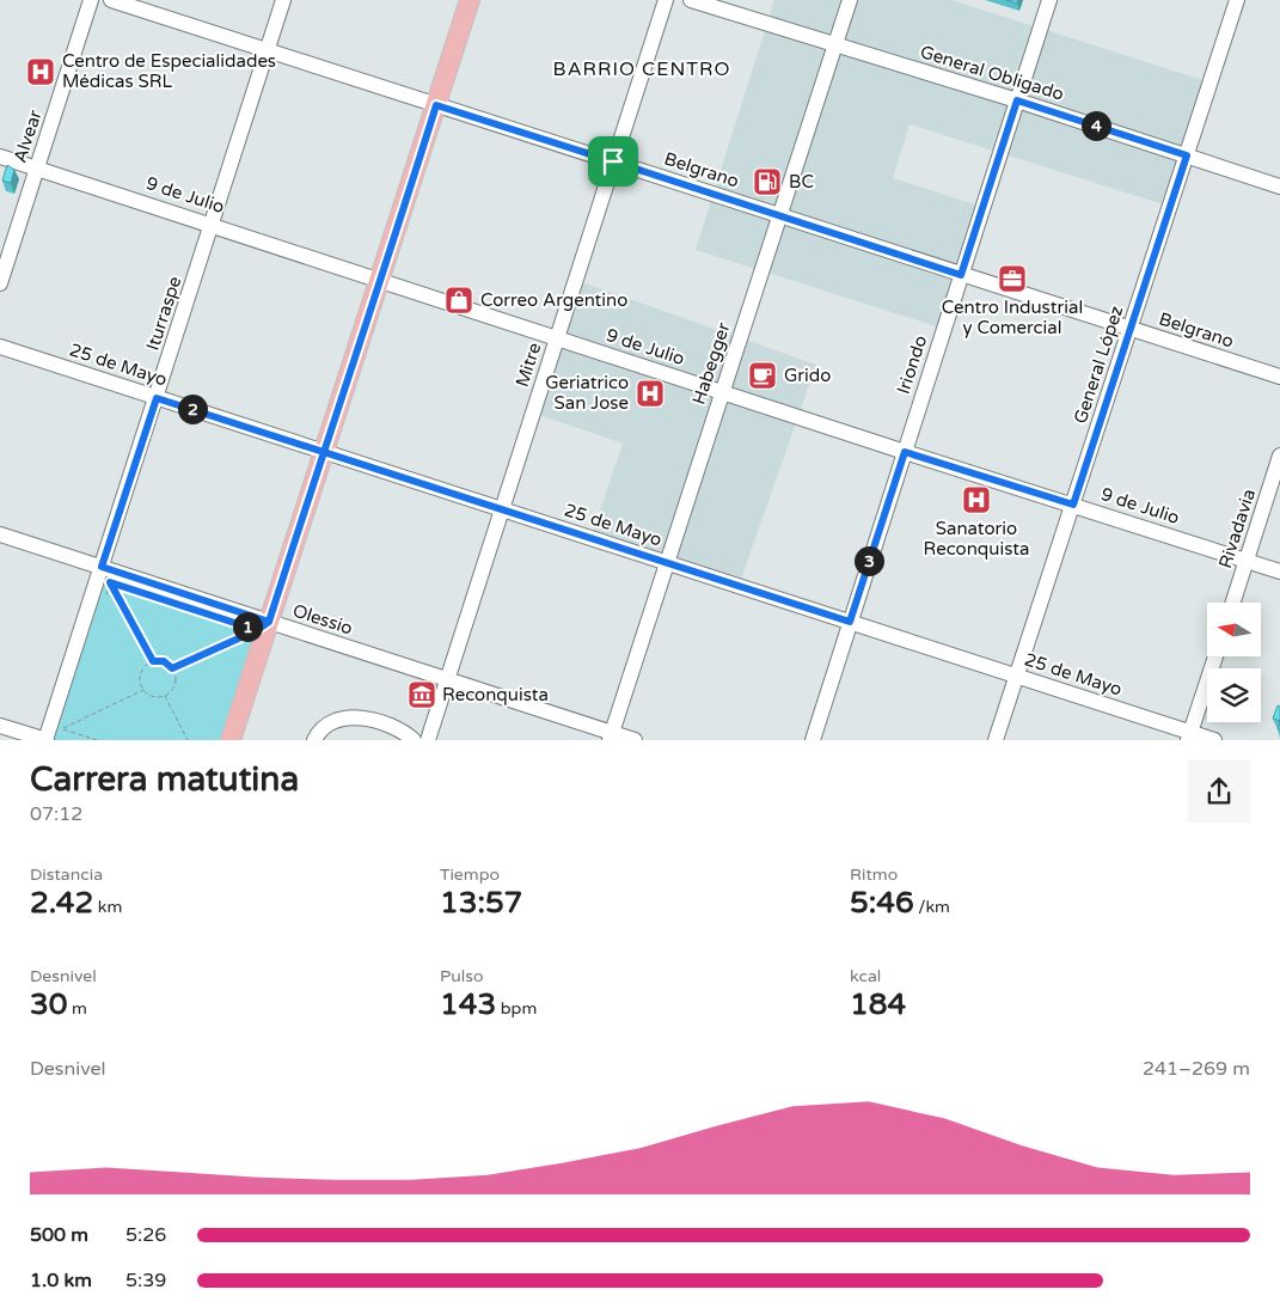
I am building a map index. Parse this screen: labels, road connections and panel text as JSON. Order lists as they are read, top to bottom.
{
  "streets": {
    "street": [
      "General Obligado",
      "Alvear",
      "Belgrano",
      "9 de Julio",
      "Iturraspe",
      "Habegger",
      "25 de Mayo",
      "Mitre",
      "Iriondo",
      "General López",
      "Rivadavia",
      "Olessio"
    ]
  },
  "crossings": [
    ["General Obligado", "Habegger"],
    ["General Obligado", "Iriondo"],
    ["General Obligado", "General López"],
    ["Alvear", "9 de Julio"],
    ["Belgrano", "Iturraspe"],
    ["Belgrano", "Habegger"],
    ["Belgrano", "Mitre"],
    ["Belgrano", "Iriondo"],
    ["Belgrano", "General López"],
    ["9 de Julio", "Iturraspe"],
    ["9 de Julio", "Habegger"],
    ["9 de Julio", "Mitre"],
    ["9 de Julio", "Iriondo"],
    ["9 de Julio", "General López"],
    ["9 de Julio", "Rivadavia"],
    ["Iturraspe", "25 de Mayo"],
    ["Iturraspe", "Olessio"],
    ["Habegger", "25 de Mayo"],
    ["Habegger", "Olessio"],
    ["25 de Mayo", "Mitre"],
    ["25 de Mayo", "Iriondo"],
    ["25 de Mayo", "General López"],
    ["Mitre", "Olessio"]
  ],
  "districts": ["BARRIO CENTRO"],
  "places": {
    "hospital": ["Centro de Especialidades Médicas SRL", "Geriatrico San Jose", "Sanatorio Reconquista"],
    "fuel station": ["BC"],
    "office": ["Centro Industrial y Comercial"],
    "shop": ["Correo Argentino"],
    "cafe": ["Grido"],
    "museum": ["Reconquista"]
  },
  "north": "left",
  "page": {
    "pins": [
      "4",
      "2",
      "3",
      "1"
    ],
    "heading": ["Carrera matutina", "07:12"],
    "stats": [
      ["Distancia", "2.42 km"],
      ["Tiempo", "13:57"],
      ["Ritmo", "5:46 /km"],
      ["Desnivel", "30 m"],
      ["Pulso", "143 bpm"],
      ["kcal", "184"]
    ],
    "chart": ["Desnivel", "241–269 m"],
    "list": [
      {
        "name": "500 m",
        "note": "5:26"
      },
      {
        "name": "1.0 km",
        "note": "5:39"
      }
    ]
  }
}
